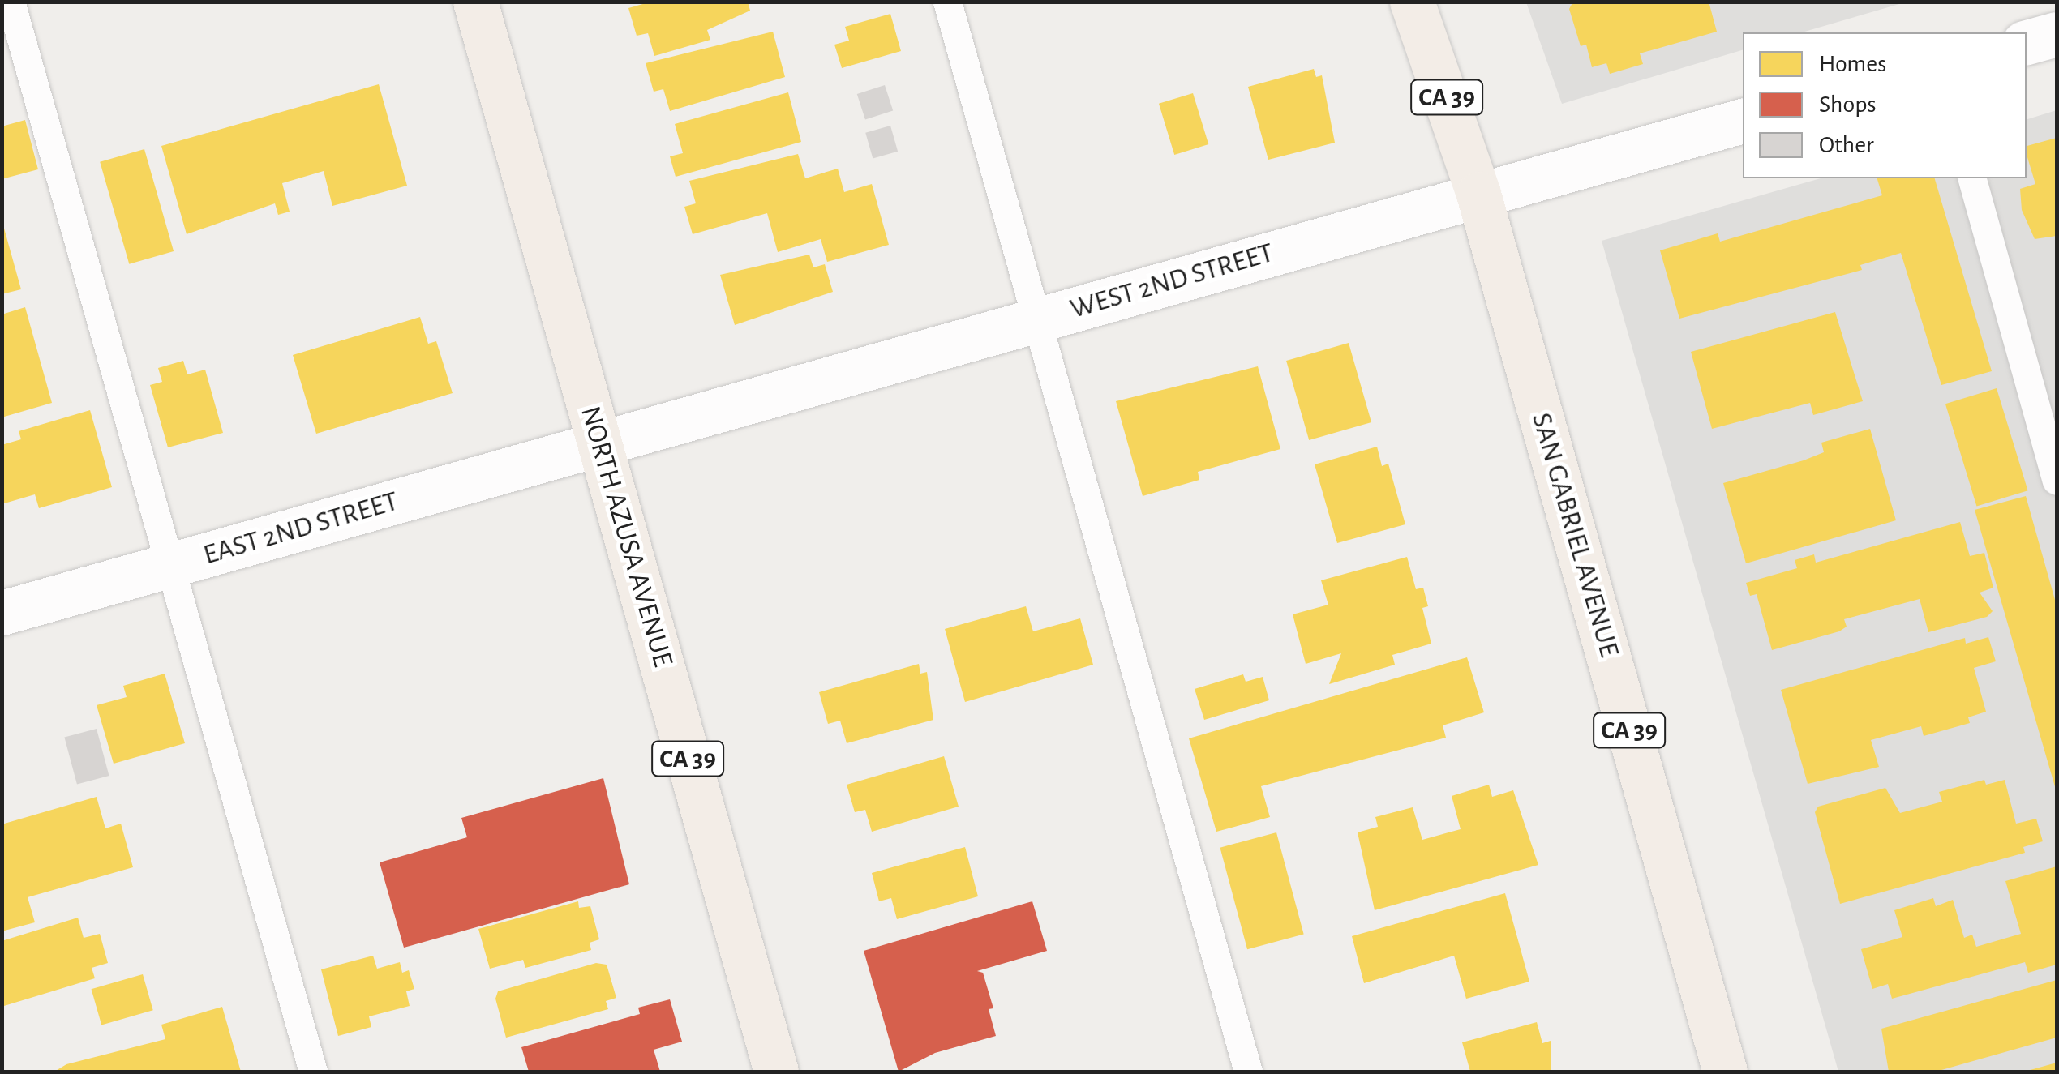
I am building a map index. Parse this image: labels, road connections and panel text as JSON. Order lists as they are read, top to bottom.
{
  "streets": {
    "main road": ["CA 39", "SAN GABRIEL AVENUE", "NORTH AZUSA AVENUE"],
    "street": ["WEST 2ND STREET", "EAST 2ND STREET"]
  },
  "crossings": [
    ["WEST 2ND STREET", "EAST 2ND STREET"],
    ["WEST 2ND STREET", "SAN GABRIEL AVENUE"],
    ["WEST 2ND STREET", "NORTH AZUSA AVENUE"],
    ["EAST 2ND STREET", "NORTH AZUSA AVENUE"]
  ],
  "legend": ["Homes", "Shops", "Other"]
}
